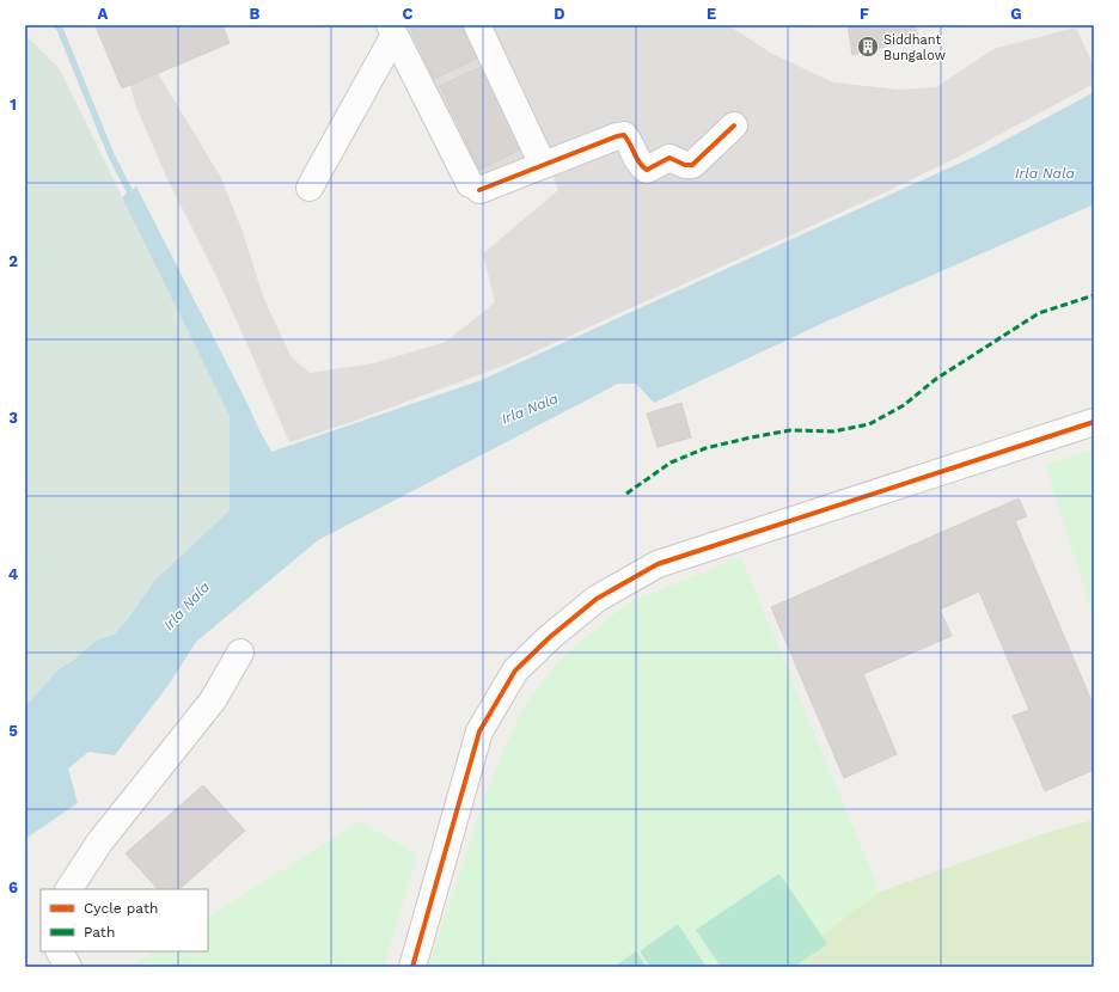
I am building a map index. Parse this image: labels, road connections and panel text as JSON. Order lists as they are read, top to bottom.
{
  "water": ["Irla Nala"],
  "places": {
    "building": ["Siddhant Bungalow"]
  },
  "legend": ["Cycle path", "Path"],
  "grid": {
    "columns": [
      "A",
      "B",
      "C",
      "D",
      "E",
      "F",
      "G"
    ],
    "rows": [
      "1",
      "2",
      "3",
      "4",
      "5",
      "6"
    ]
  }
}
